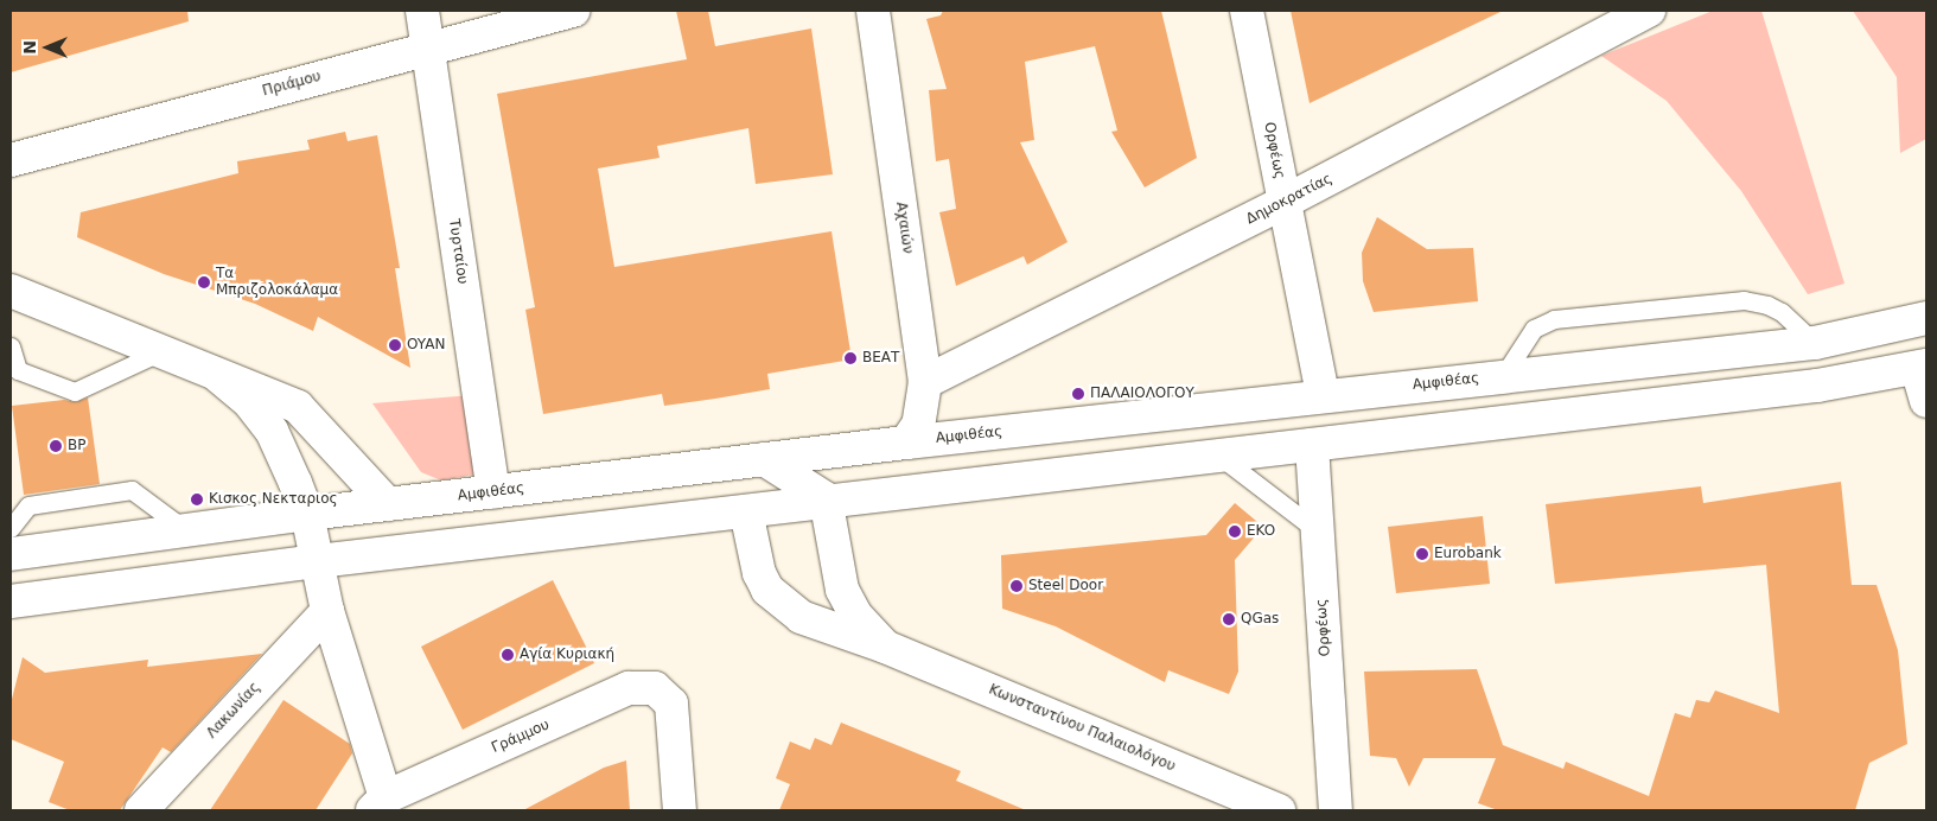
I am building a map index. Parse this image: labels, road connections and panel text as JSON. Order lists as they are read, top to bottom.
{
  "streets": {
    "street": [
      "Πριάμου",
      "Ορφέως",
      "Δημοκρατίας",
      "Αχαιών",
      "Τυρταίου",
      "Αμφιθέας",
      "Λακωνίας",
      "Κωνσταντίνου Παλαιολόγου",
      "Γράμμου"
    ]
  },
  "crossings": [
    ["Πριάμου", "Τυρταίου"],
    ["Ορφέως", "Δημοκρατίας"],
    ["Ορφέως", "Αμφιθέας"],
    ["Δημοκρατίας", "Αχαιών"],
    ["Αχαιών", "Αμφιθέας"],
    ["Τυρταίου", "Αμφιθέας"]
  ],
  "places": [
    "Τα Μπριζολοκάλαμα",
    "OYAN",
    "ΒΕΑΤ",
    "ΠΑΛΑΙΟΛΟΓΟΥ",
    "BP",
    "Κισκος Νεκταριος",
    "EKO",
    "Eurobank",
    "Steel Door",
    "QGas",
    "Αγία Κυριακή"
  ],
  "north": "left"
}
